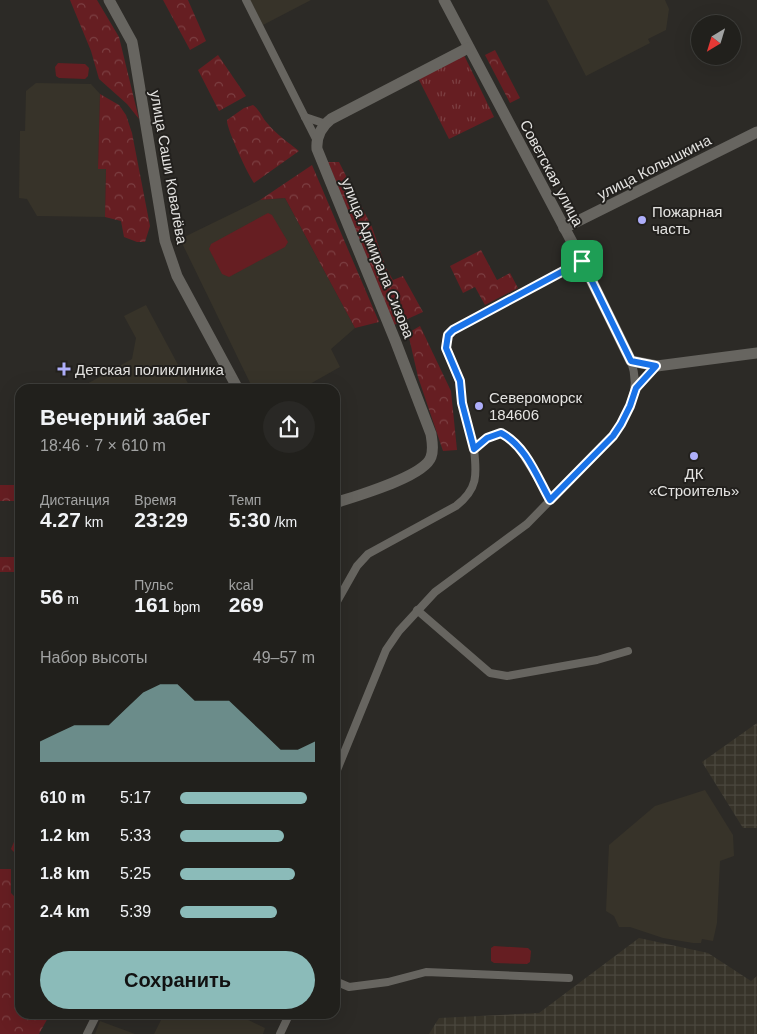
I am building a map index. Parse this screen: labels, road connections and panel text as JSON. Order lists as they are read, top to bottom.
{
  "streets": {
    "street": [
      "улица Саши Ковалёва",
      "улица Колышкина",
      "Советская улица",
      "улица Адмирала Сизова"
    ]
  },
  "crossings": [
    ["улица Колышкина", "Советская улица"]
  ],
  "places": {
    "other": ["Пожарная часть", "Североморск 184606", "ДК «Строитель»"],
    "health": ["Детская поликлиника"]
  },
  "north": "bottom left",
  "page": {
    "heading": ["Вечерний забег", "18:46 · 7 × 610 m"],
    "stats": [
      ["Дистанция", "4.27 km"],
      ["Время", "23:29"],
      ["Темп", "5:30 /km"],
      ["56 m"],
      ["Пульс", "161 bpm"],
      ["kcal", "269"]
    ],
    "chart": ["Набор высоты", "49–57 m"],
    "list": [
      {
        "name": "610 m",
        "note": "5:17"
      },
      {
        "name": "1.2 km",
        "note": "5:33"
      },
      {
        "name": "1.8 km",
        "note": "5:25"
      },
      {
        "name": "2.4 km",
        "note": "5:39"
      }
    ],
    "buttons": "Сохранить"
  }
}
